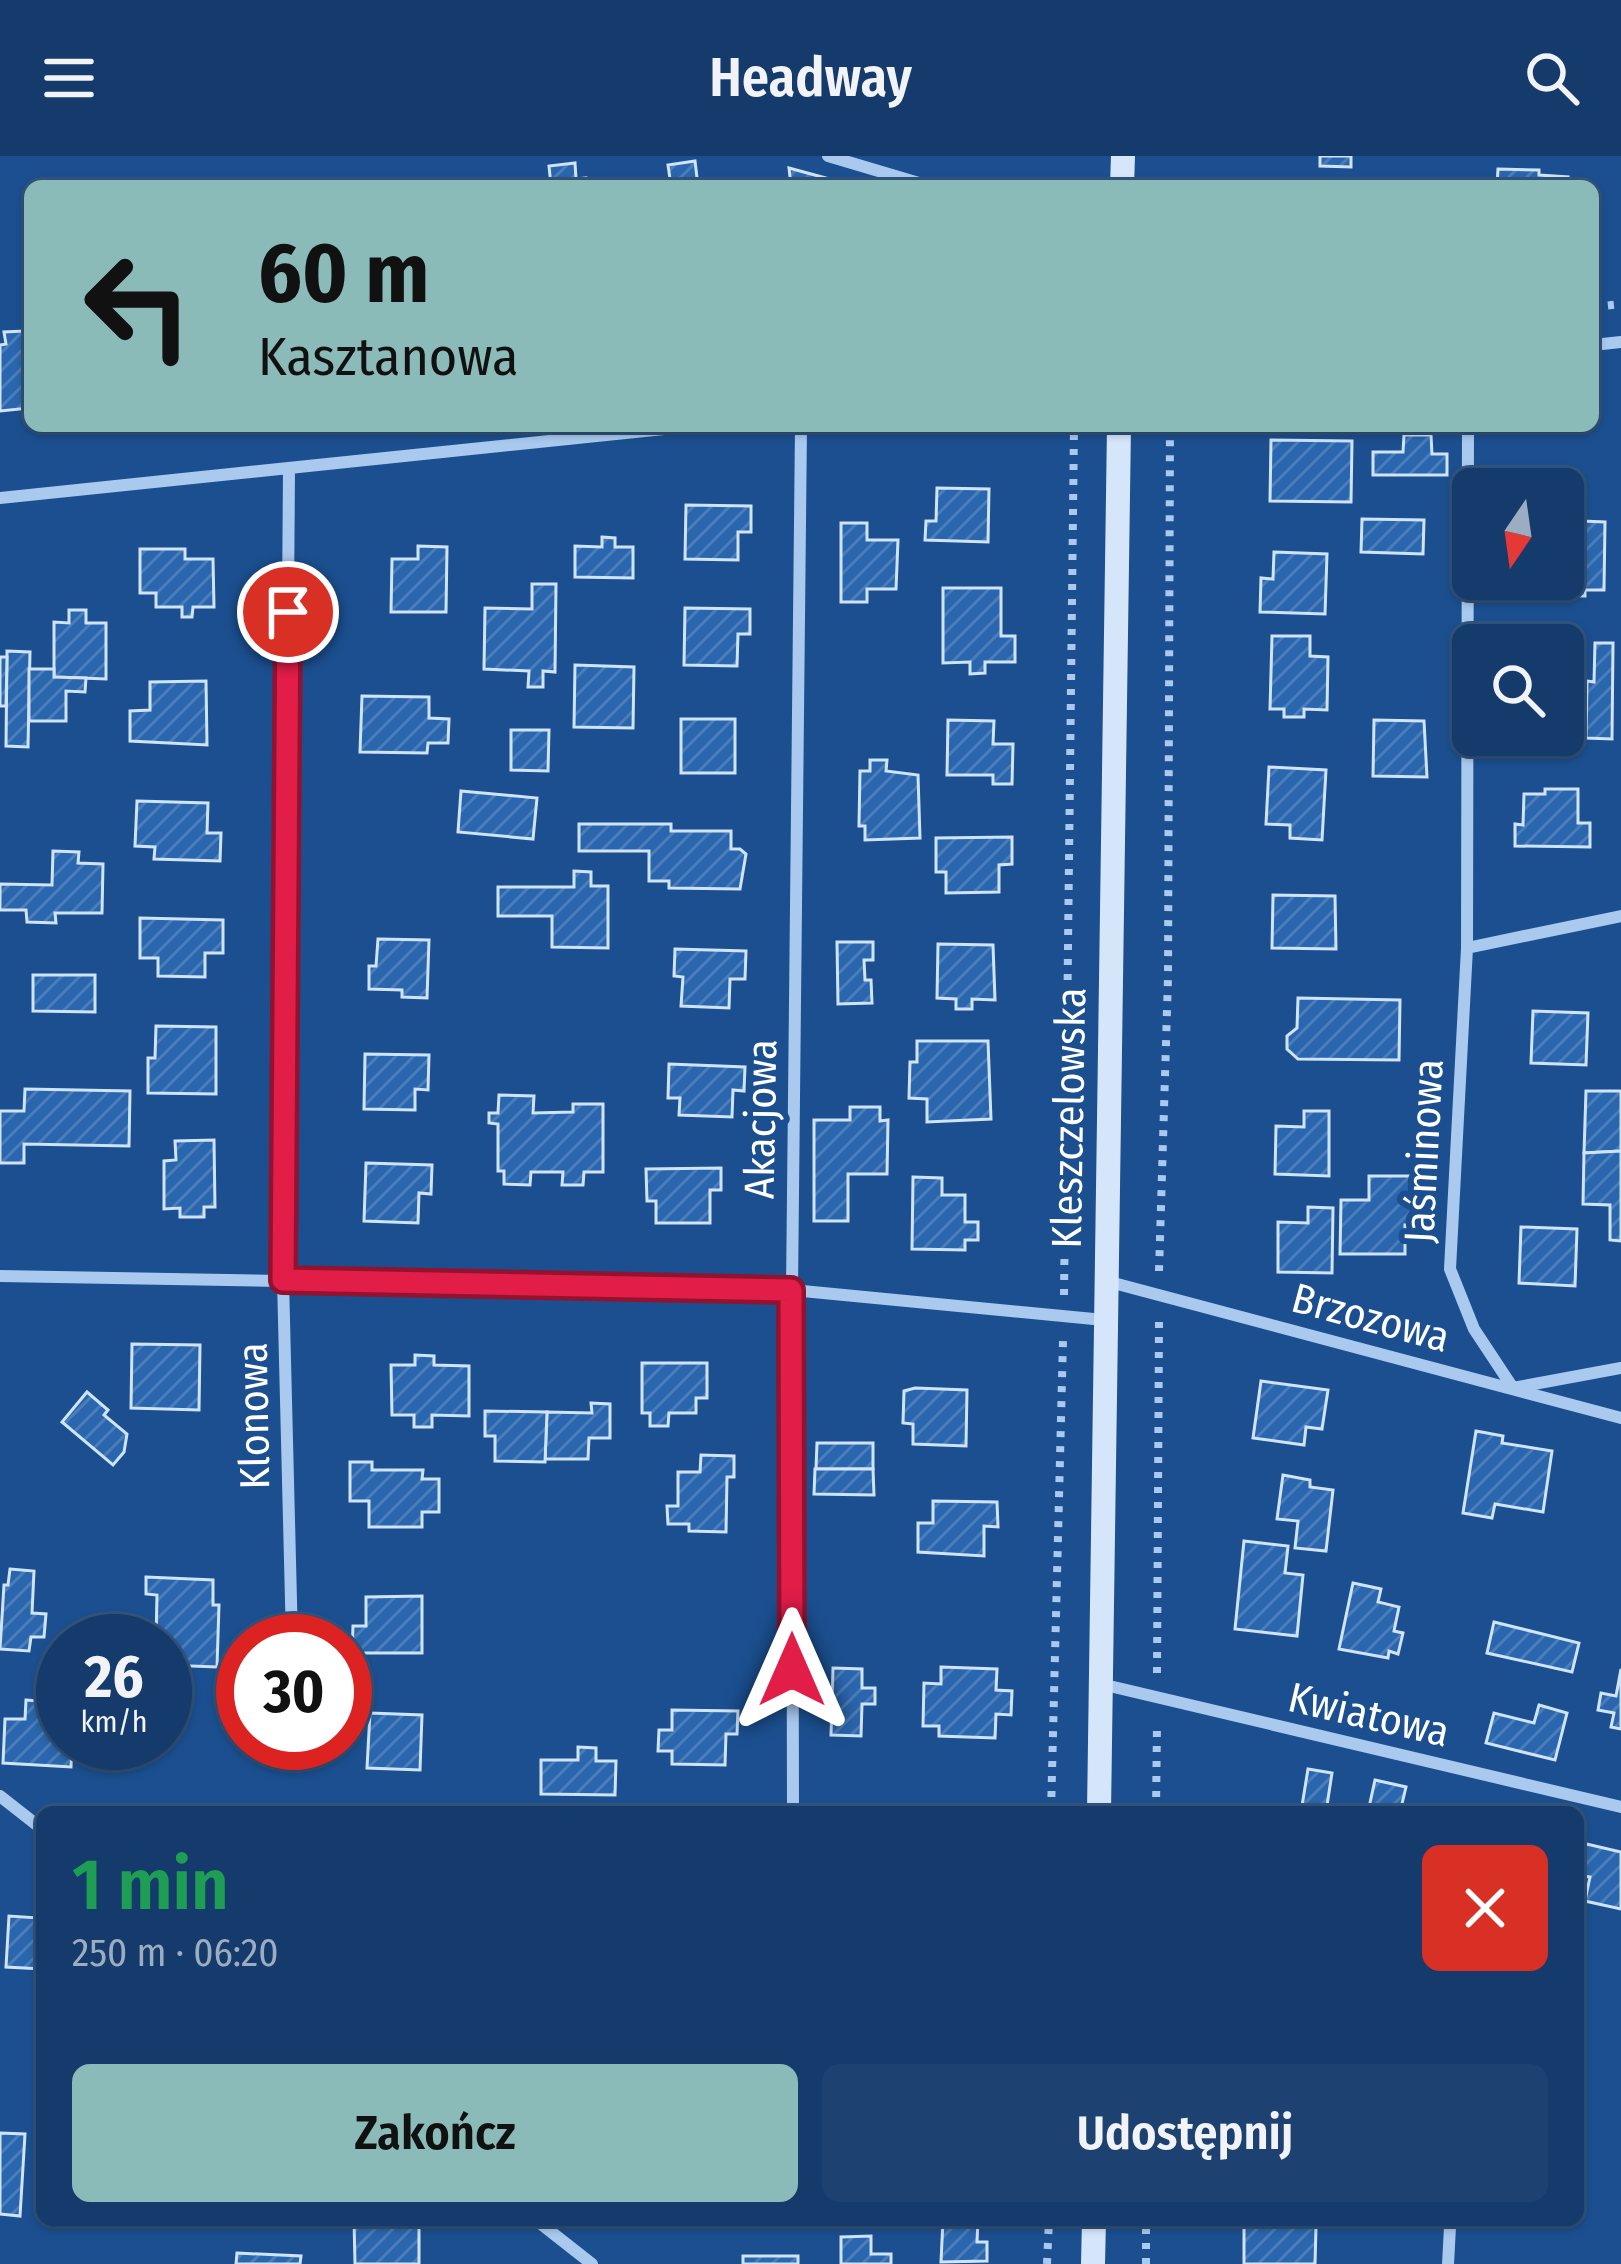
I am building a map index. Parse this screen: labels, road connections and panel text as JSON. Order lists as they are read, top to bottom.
{
  "streets": {
    "main road": ["Kleszczelowska"],
    "street": [
      "Akacjowa",
      "Jaśminowa",
      "Brzozowa",
      "Klonowa",
      "Kwiatowa"
    ]
  },
  "crossings": [
    ["Kleszczelowska", "Brzozowa"],
    ["Kleszczelowska", "Kwiatowa"],
    ["Jaśminowa", "Brzozowa"]
  ],
  "north": "bottom",
  "page": {
    "header": "Headway",
    "turn": ["60 m", "Kasztanowa"],
    "speed": "26 km/h",
    "limit": "30",
    "heading": ["1 min", "250 m · 06:20"],
    "buttons": ["Zakończ", "Udostępnij"]
  }
}
